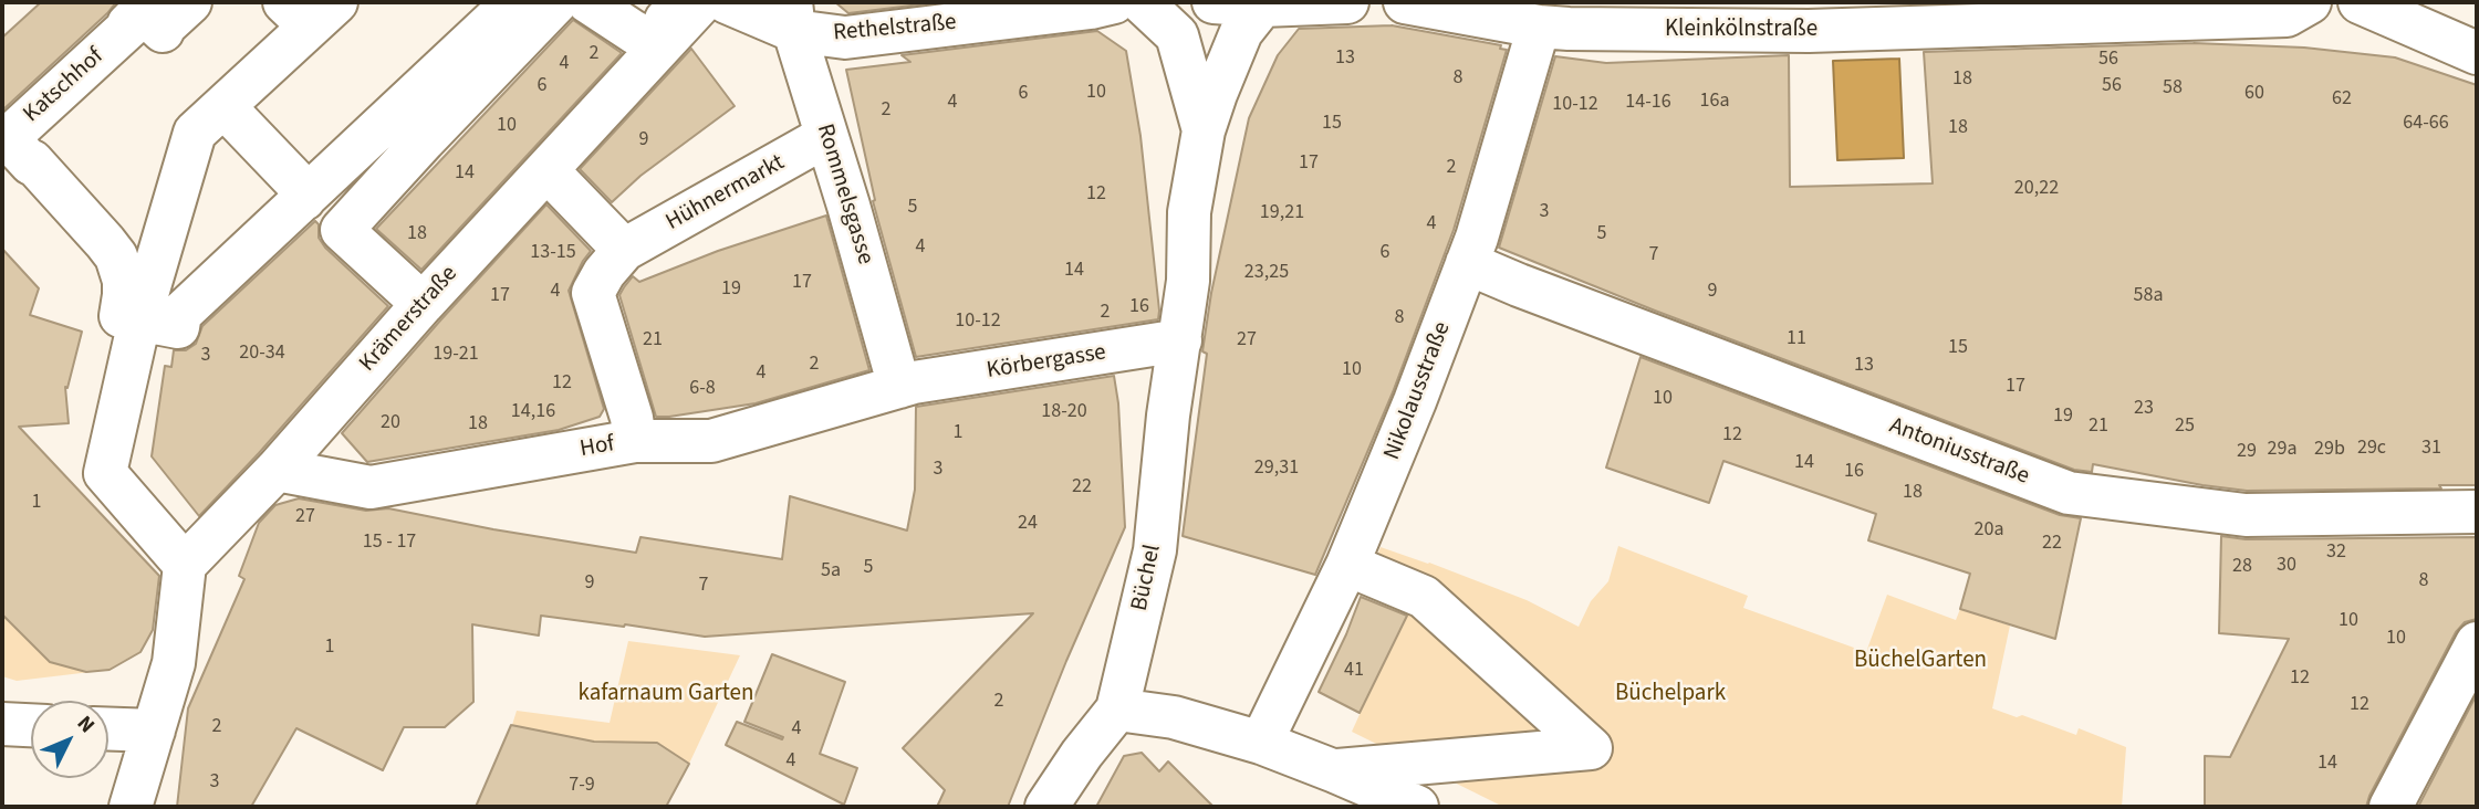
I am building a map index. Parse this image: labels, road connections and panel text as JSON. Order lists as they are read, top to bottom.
{
  "streets": {
    "street": [
      "Rethelstraße",
      "Kleinkölnstraße",
      "Katschhof",
      "Hühnermarkt",
      "Rommelsgasse",
      "Krämerstraße",
      "Körbergasse",
      "Nikolausstraße",
      "Hof",
      "Antoniusstraße",
      "Büchel"
    ]
  },
  "crossings": [
    ["Rethelstraße", "Rommelsgasse"],
    ["Kleinkölnstraße", "Nikolausstraße"],
    ["Hühnermarkt", "Rommelsgasse"],
    ["Rommelsgasse", "Körbergasse"],
    ["Rommelsgasse", "Hof"],
    ["Krämerstraße", "Hof"],
    ["Körbergasse", "Hof"],
    ["Körbergasse", "Büchel"],
    ["Nikolausstraße", "Antoniusstraße"]
  ],
  "parks": ["BüchelGarten", "kafarnaum Garten", "Büchelpark"],
  "house_numbers": [
    "2",
    "13",
    "56",
    "4",
    "8",
    "18",
    "6",
    "56",
    "58",
    "10",
    "6",
    "60",
    "62",
    "16a",
    "4",
    "14-16",
    "10-12",
    "2",
    "15",
    "64-66",
    "10",
    "18",
    "9",
    "17",
    "2",
    "14",
    "20,22",
    "12",
    "5",
    "3",
    "19,21",
    "4",
    "18",
    "5",
    "4",
    "13-15",
    "6",
    "7",
    "14",
    "23,25",
    "17",
    "19",
    "4",
    "9",
    "17",
    "58a",
    "16",
    "2",
    "8",
    "10-12",
    "11",
    "21",
    "27",
    "15",
    "20-34",
    "19-21",
    "3",
    "2",
    "13",
    "10",
    "4",
    "12",
    "17",
    "6-8",
    "10",
    "23",
    "14,16",
    "18-20",
    "19",
    "20",
    "18",
    "21",
    "25",
    "1",
    "12",
    "29c",
    "31",
    "29a",
    "29b",
    "29",
    "14",
    "29,31",
    "3",
    "16",
    "22",
    "18",
    "1",
    "27",
    "24",
    "20a",
    "15 - 17",
    "22",
    "32",
    "30",
    "28",
    "5",
    "5a",
    "8",
    "9",
    "7",
    "10",
    "10",
    "1",
    "41",
    "12",
    "2",
    "12",
    "2",
    "4",
    "4",
    "14",
    "3",
    "7-9"
  ],
  "north": "top right"
}
